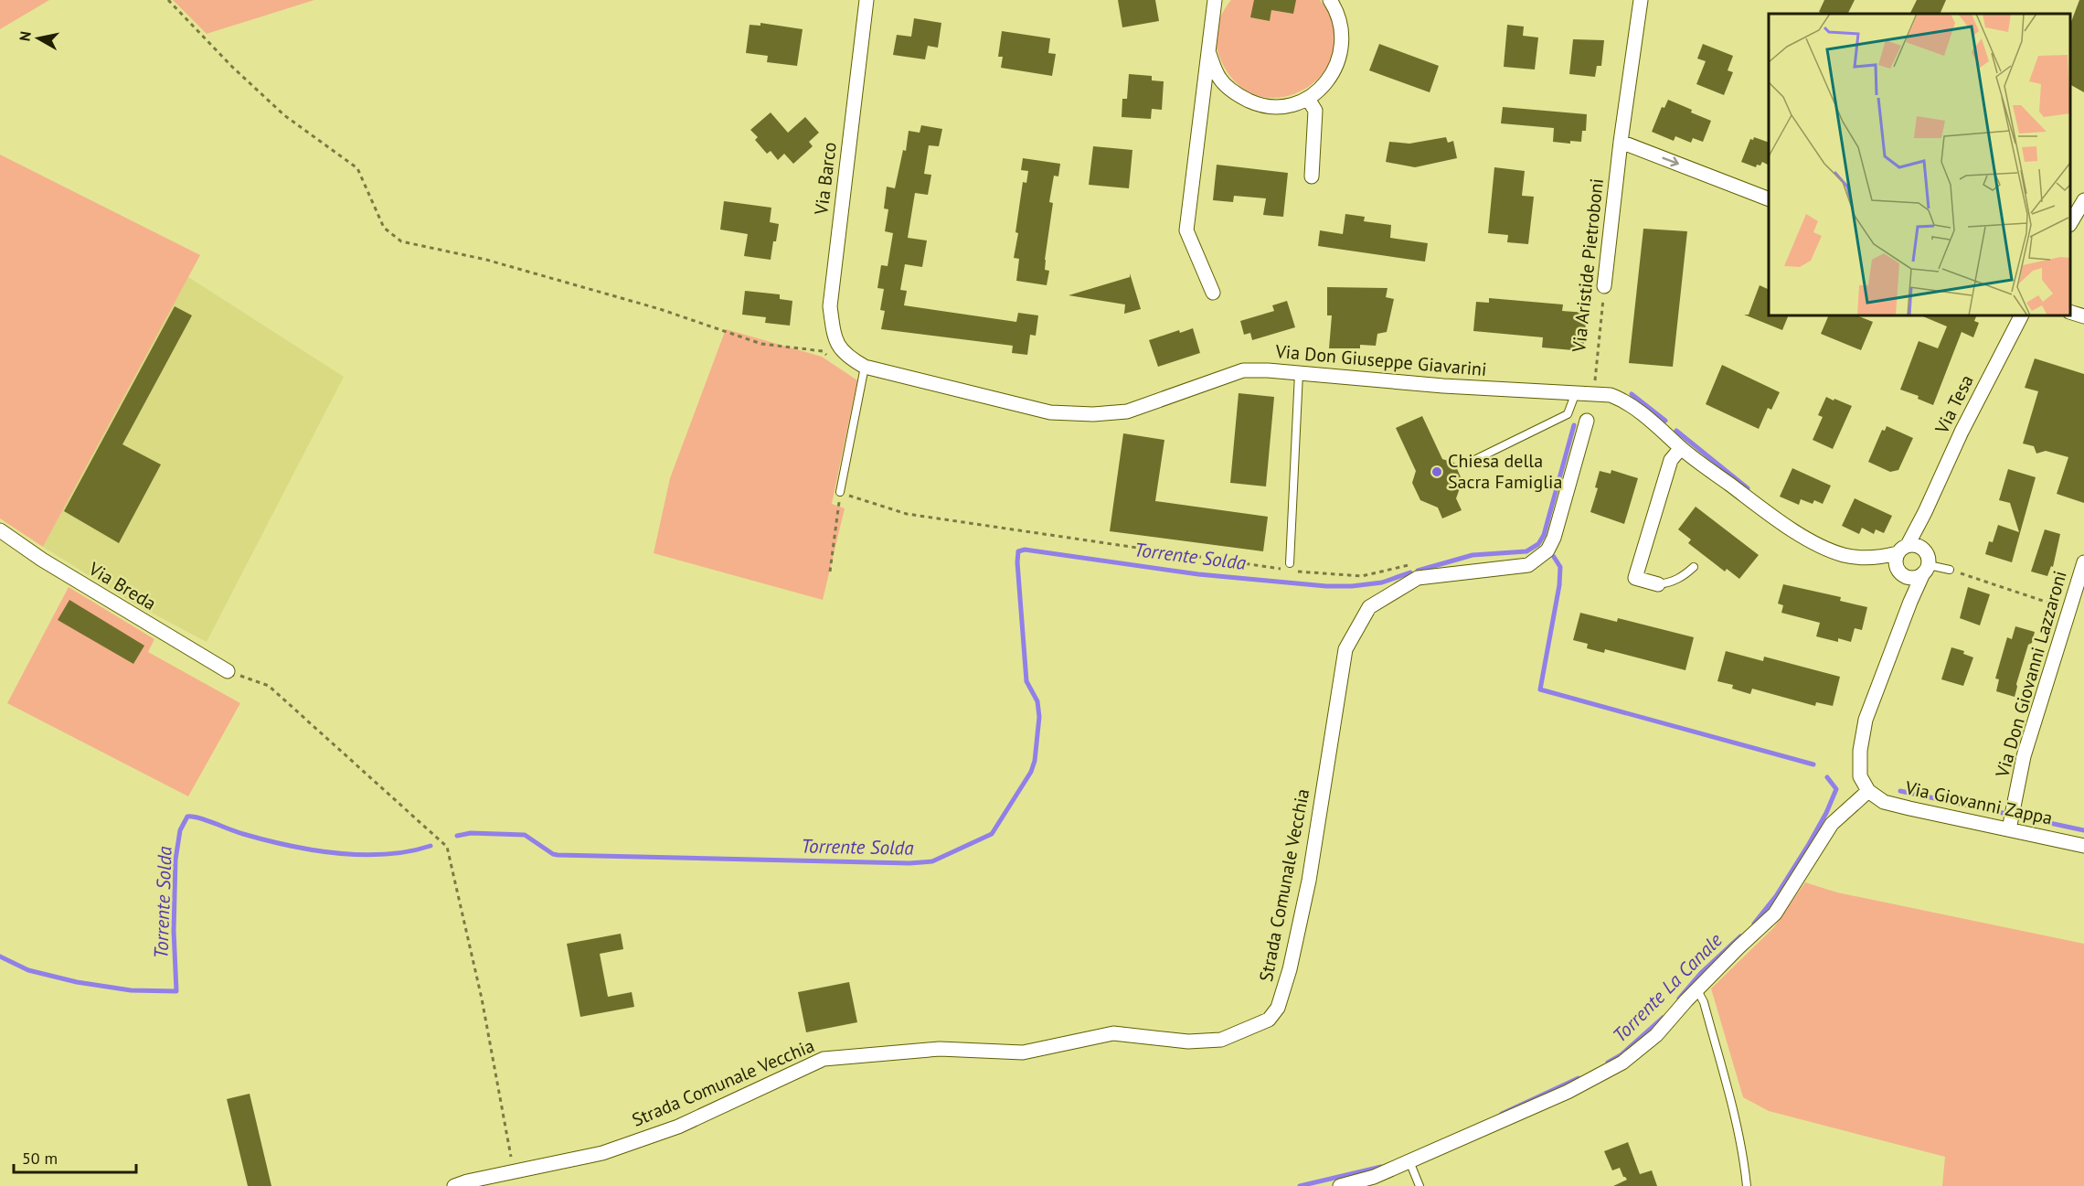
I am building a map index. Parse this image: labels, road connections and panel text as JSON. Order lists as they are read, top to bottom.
{
  "streets": {
    "street": [
      "Via Barco",
      "Via Aristide Pietroboni",
      "Via Don Giuseppe Giavarini",
      "Via Tesa",
      "Via Breda",
      "Via Don Giovanni Lazzaroni",
      "Via Giovanni Zappa",
      "Strada Comunale Vecchia"
    ]
  },
  "crossings": [
    ["Via Barco", "Via Don Giuseppe Giavarini"],
    ["Via Aristide Pietroboni", "Via Don Giuseppe Giavarini"],
    ["Via Don Giuseppe Giavarini", "Via Tesa"],
    ["Via Don Giovanni Lazzaroni", "Via Giovanni Zappa"]
  ],
  "water": ["Torrente Solda", "Torrente La Canale"],
  "places": ["Chiesa della Sacra Famiglia"],
  "scale_bar": "50 m",
  "north": "left"
}
